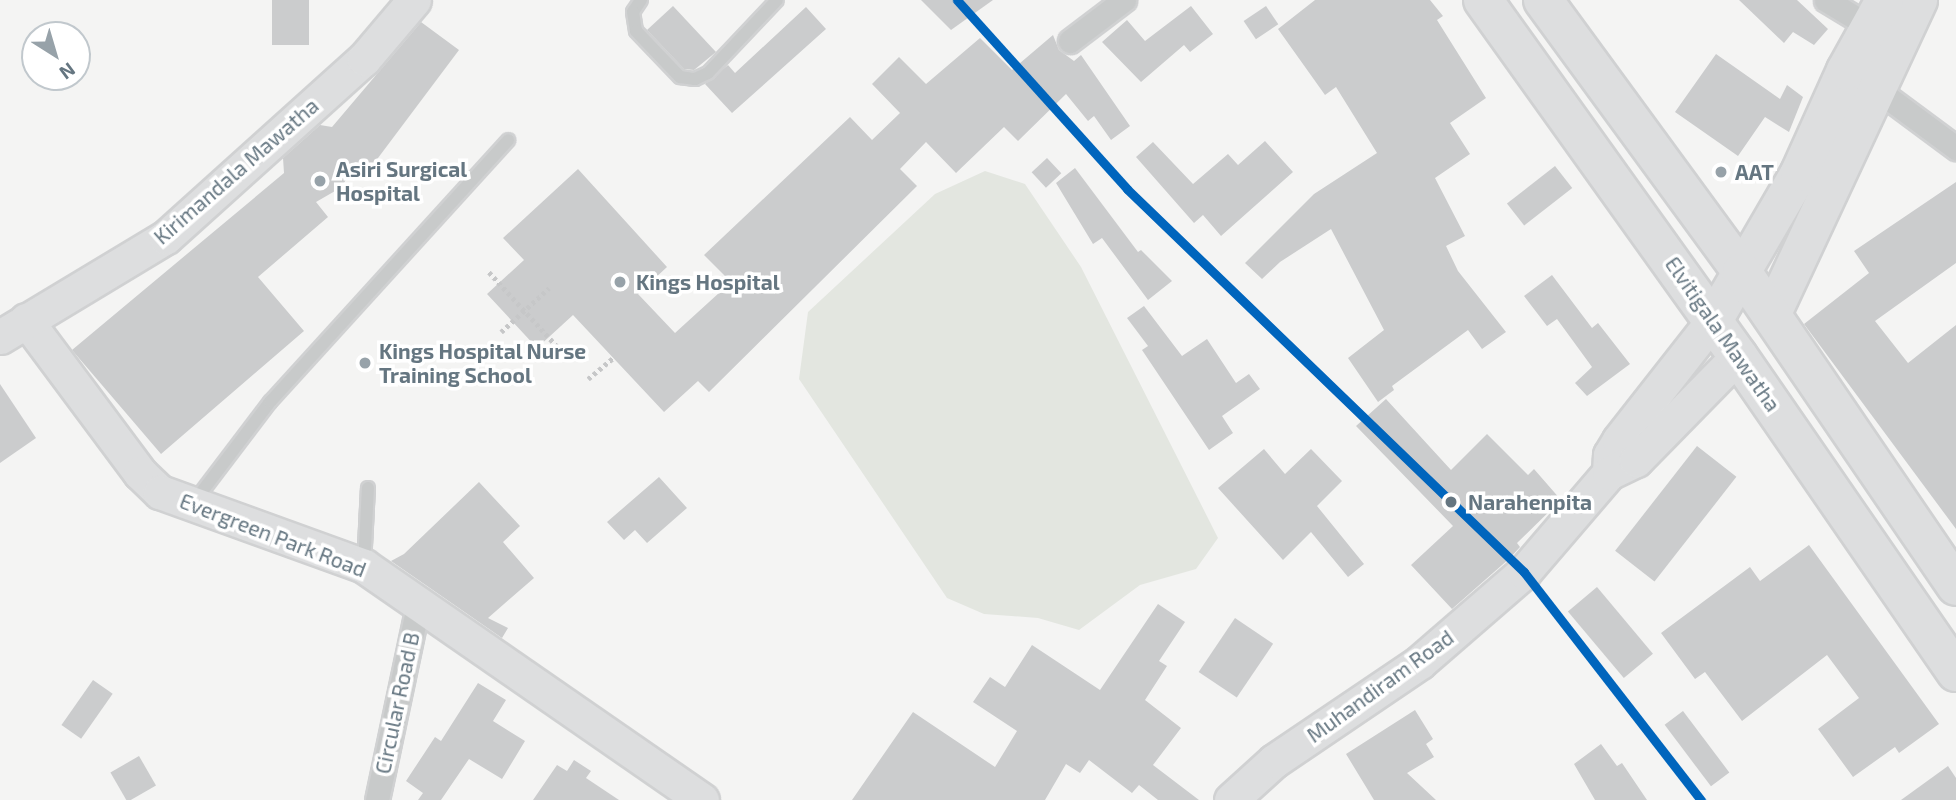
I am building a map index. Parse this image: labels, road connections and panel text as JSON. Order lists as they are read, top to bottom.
{
  "streets": {
    "highway": ["Elvitigala Mawatha"],
    "street": [
      "Kirimandala Mawatha",
      "Evergreen Park Road",
      "Muhandiram Road",
      "Circular Road B"
    ]
  },
  "crossings": [
    ["Kirimandala Mawatha", "Evergreen Park Road"],
    ["Elvitigala Mawatha", "Muhandiram Road"],
    ["Evergreen Park Road", "Circular Road B"]
  ],
  "places": [
    "AAT",
    "Asiri Surgical Hospital",
    "Kings Hospital",
    "Kings Hospital Nurse Training School",
    "Narahenpita"
  ],
  "north": "bottom right"
}
